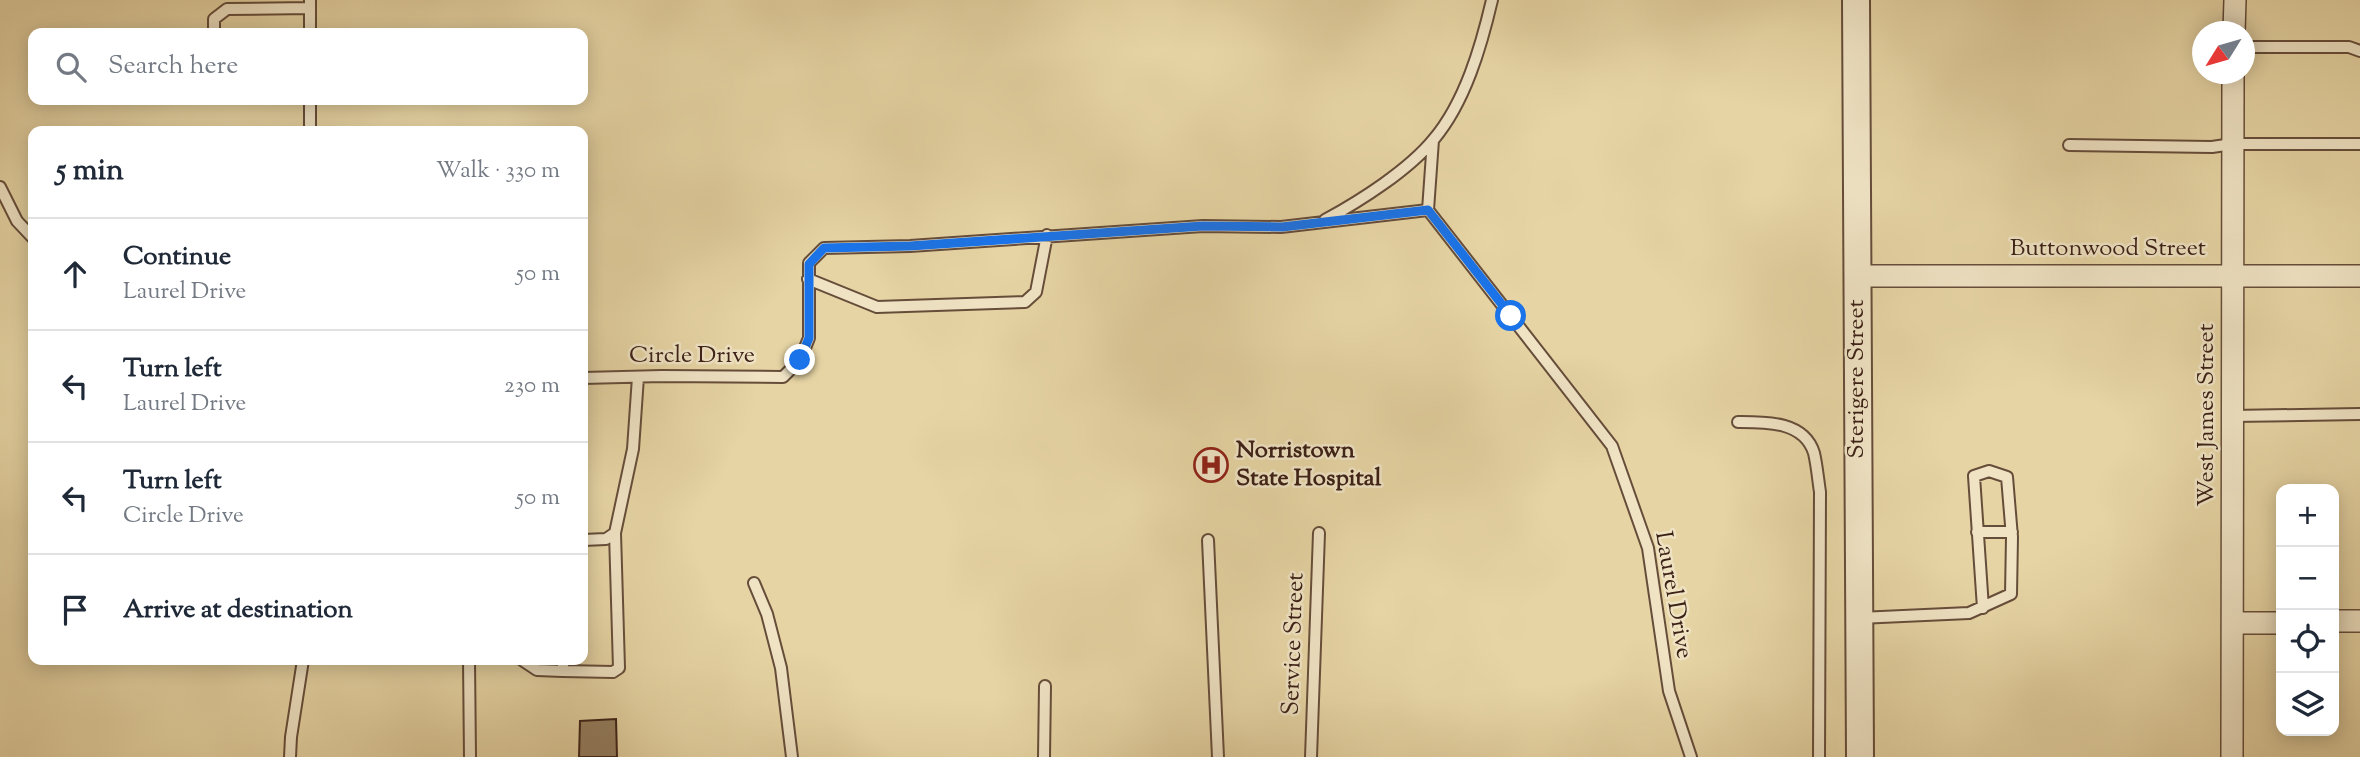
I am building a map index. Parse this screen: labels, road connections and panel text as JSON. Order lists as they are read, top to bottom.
{
  "streets": {
    "street": ["Buttonwood Street", "Sterigere Street", "West James Street"],
    "lane": ["Circle Drive", "Laurel Drive", "Service Street"]
  },
  "crossings": [
    ["Buttonwood Street", "Sterigere Street"],
    ["Buttonwood Street", "West James Street"]
  ],
  "places": {
    "hospital": ["Norristown State Hospital"]
  },
  "north": "bottom left",
  "page": {
    "search": "Search here",
    "heading": ["5 min", "Walk · 330 m"],
    "list": [
      ["Continue", "Laurel Drive", "50 m"],
      ["Turn left", "Laurel Drive", "230 m"],
      ["Turn left", "Circle Drive", "50 m"],
      "Arrive at destination"
    ],
    "map_buttons": ["+", "−"]
  }
}
